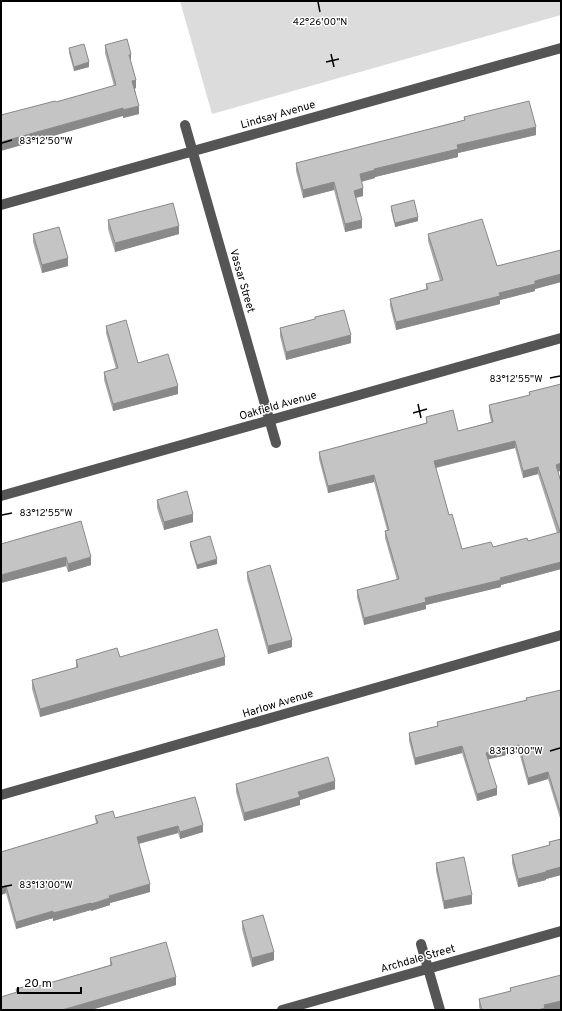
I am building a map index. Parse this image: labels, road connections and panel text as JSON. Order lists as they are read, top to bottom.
{
  "streets": {
    "street": [
      "Lindsay Avenue",
      "Vassar Street",
      "Oakfield Avenue",
      "Harlow Avenue",
      "Archdale Street"
    ]
  },
  "crossings": [
    ["Lindsay Avenue", "Vassar Street"],
    ["Vassar Street", "Oakfield Avenue"]
  ],
  "scale_bar": "20 m",
  "coordinates": [
    "42°26'00\"N",
    "83°12'50\"W",
    "83°12'55\"W",
    "83°13'00\"W"
  ]
}
